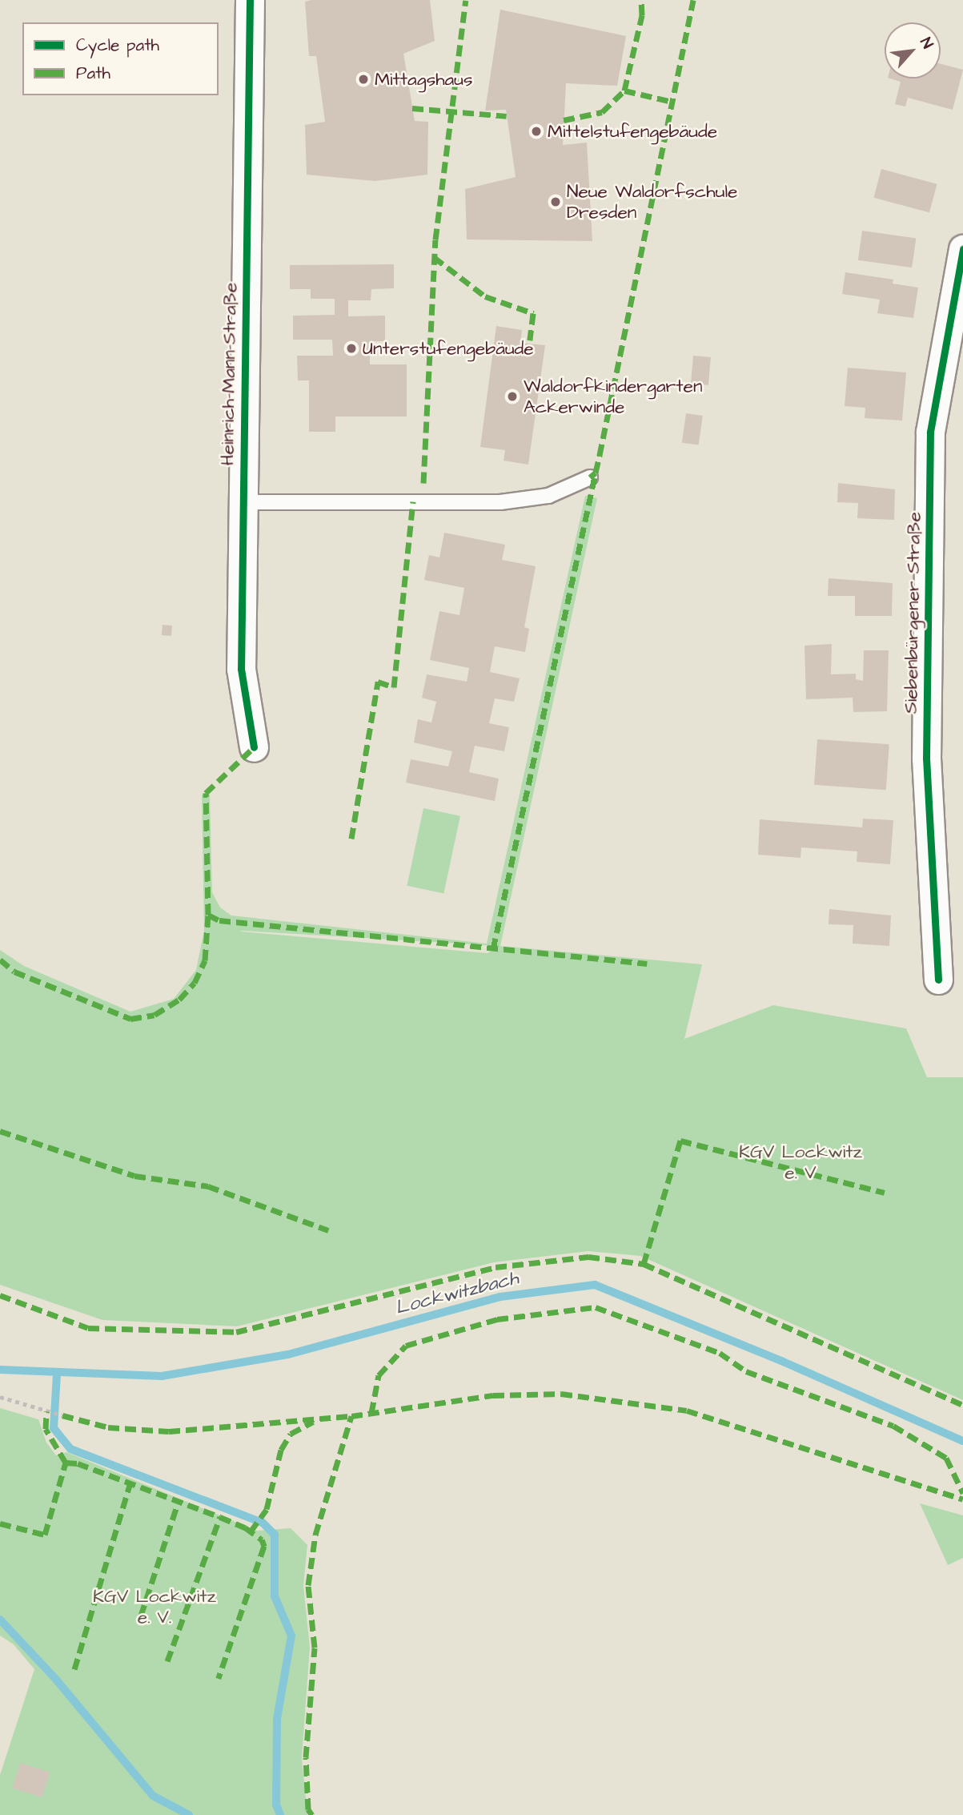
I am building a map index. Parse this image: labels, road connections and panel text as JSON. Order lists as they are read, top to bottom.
{
  "streets": {
    "street": ["Heinrich-Mann-Straße", "Siebenbürgener Straße"]
  },
  "water": ["Lockwitzbach"],
  "parks": ["KGV Lockwitz e. V", "KGV Lockwitz e. V."],
  "places": [
    "Mittagshaus",
    "Mittelstufengebäude",
    "Neue Waldorfschule Dresden",
    "Unterstufengebäude",
    "Waldorfkindergarten Ackerwinde"
  ],
  "legend": ["Cycle path", "Path"],
  "north": "top right"
}
